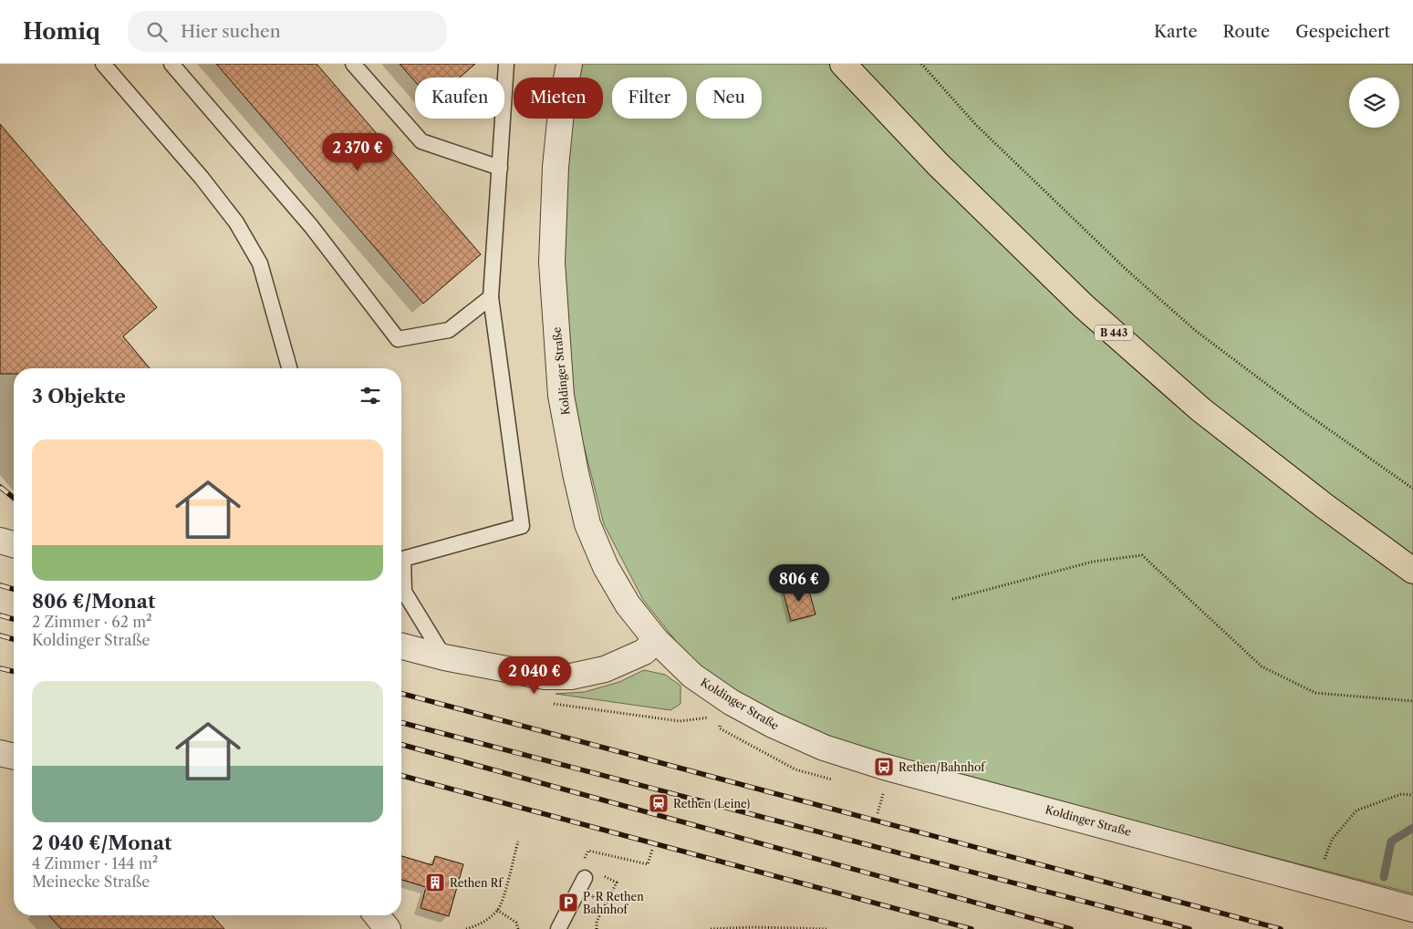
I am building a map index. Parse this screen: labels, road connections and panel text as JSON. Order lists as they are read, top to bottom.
{
  "streets": {
    "main road": ["B 443"],
    "street": ["Koldinger Straße"]
  },
  "places": {
    "bus stop": ["Rethen/Bahnhof"],
    "station": ["Rethen (Leine)"],
    "building": ["Rethen Rf"],
    "parking": ["P+R Rethen Bahnhof"]
  },
  "page": {
    "header": "Homiq",
    "search": "Hier suchen",
    "nav": ["Karte", "Route", "Gespeichert"],
    "chip": [
      "Kaufen",
      "Mieten",
      "Filter",
      "Neu"
    ],
    "price": ["2 370 €", "806 €", "2 040 €"],
    "heading": "3 Objekte",
    "list": [
      {
        "name": "806 €/Monat",
        "note": "2 Zimmer · 62 m² · Koldinger Straße"
      },
      {
        "name": "2 040 €/Monat",
        "note": "4 Zimmer · 144 m² · Meinecke Straße"
      }
    ]
  }
}
